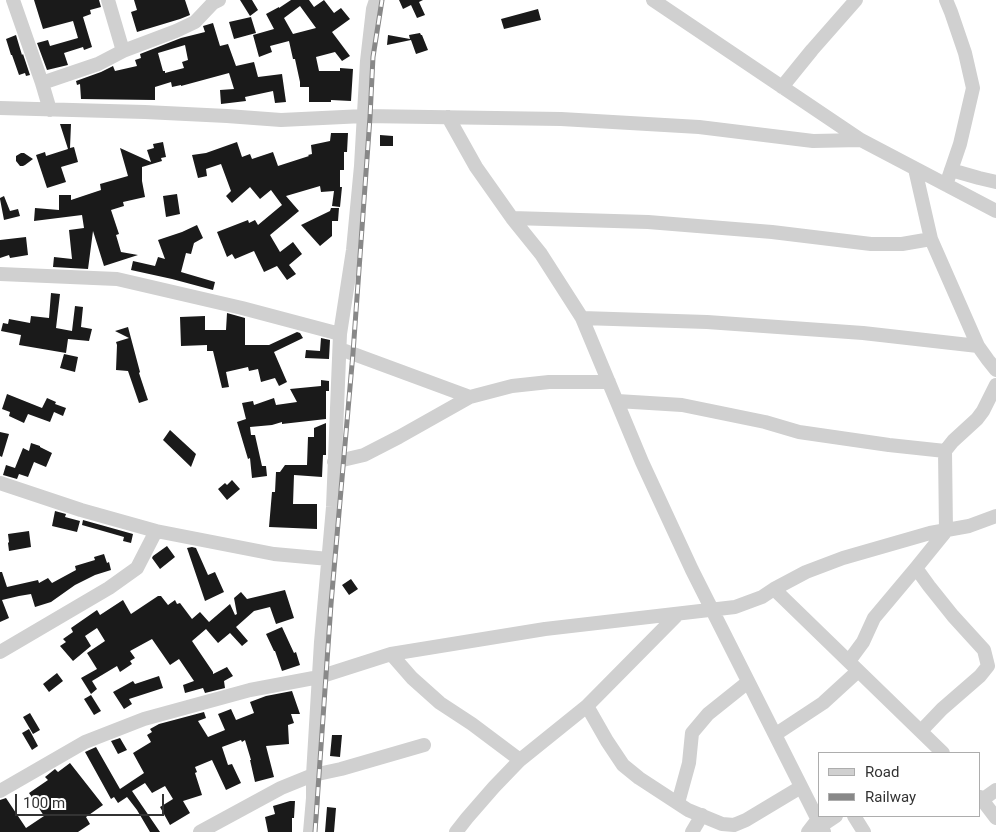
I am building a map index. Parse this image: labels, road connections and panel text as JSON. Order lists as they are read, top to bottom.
{
  "legend": ["Road", "Railway"],
  "scale_bar": "100 m"
}
